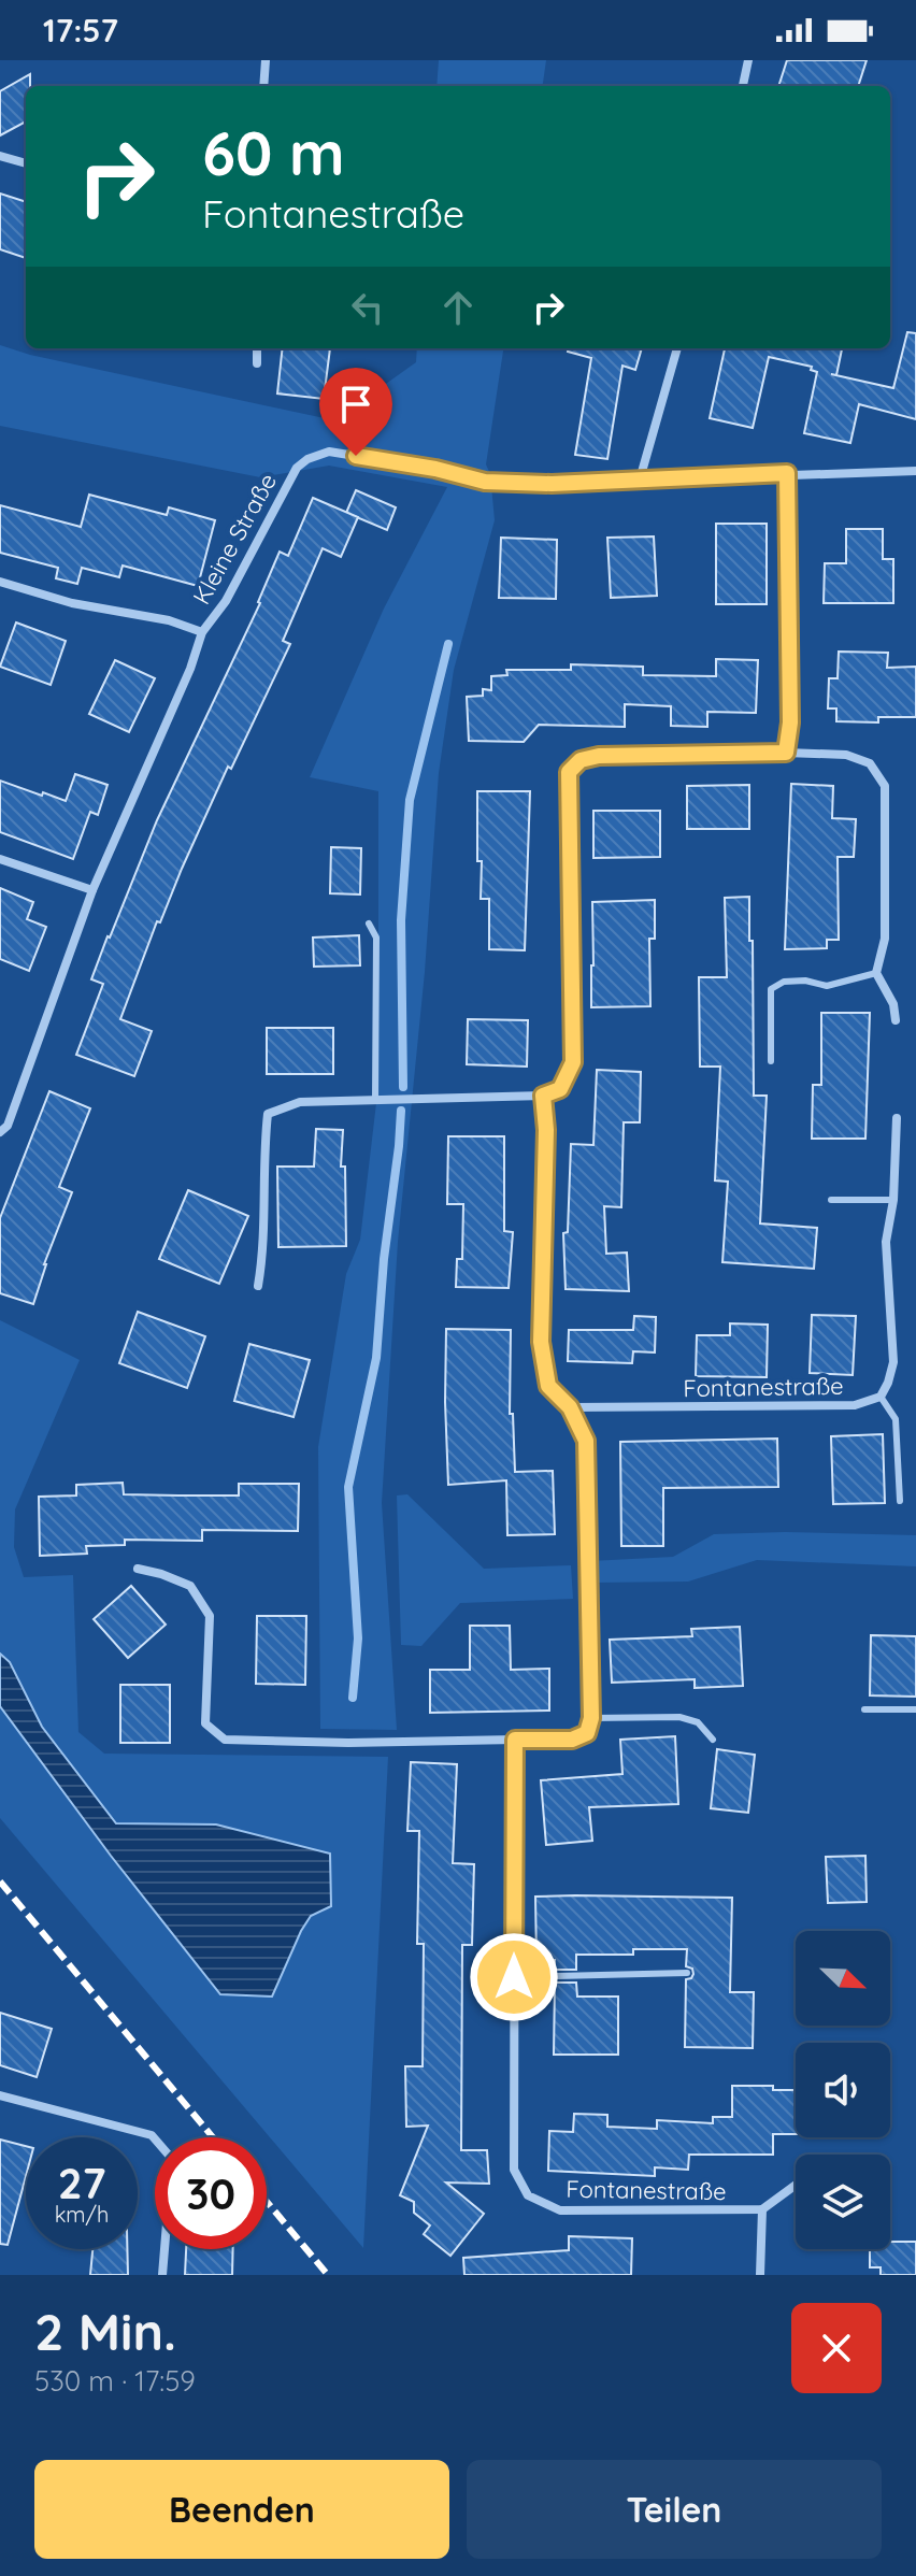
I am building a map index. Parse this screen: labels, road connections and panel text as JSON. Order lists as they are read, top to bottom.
{
  "streets": {
    "street": ["Kleine Straße", "Fontanestraße"]
  },
  "north": "bottom right",
  "page": {
    "status": "17:57",
    "turn": ["60 m", "Fontanestraße"],
    "speed": "27 km/h",
    "limit": "30",
    "heading": ["2 Min.", "530 m · 17:59"],
    "buttons": ["Beenden", "Teilen"]
  }
}
